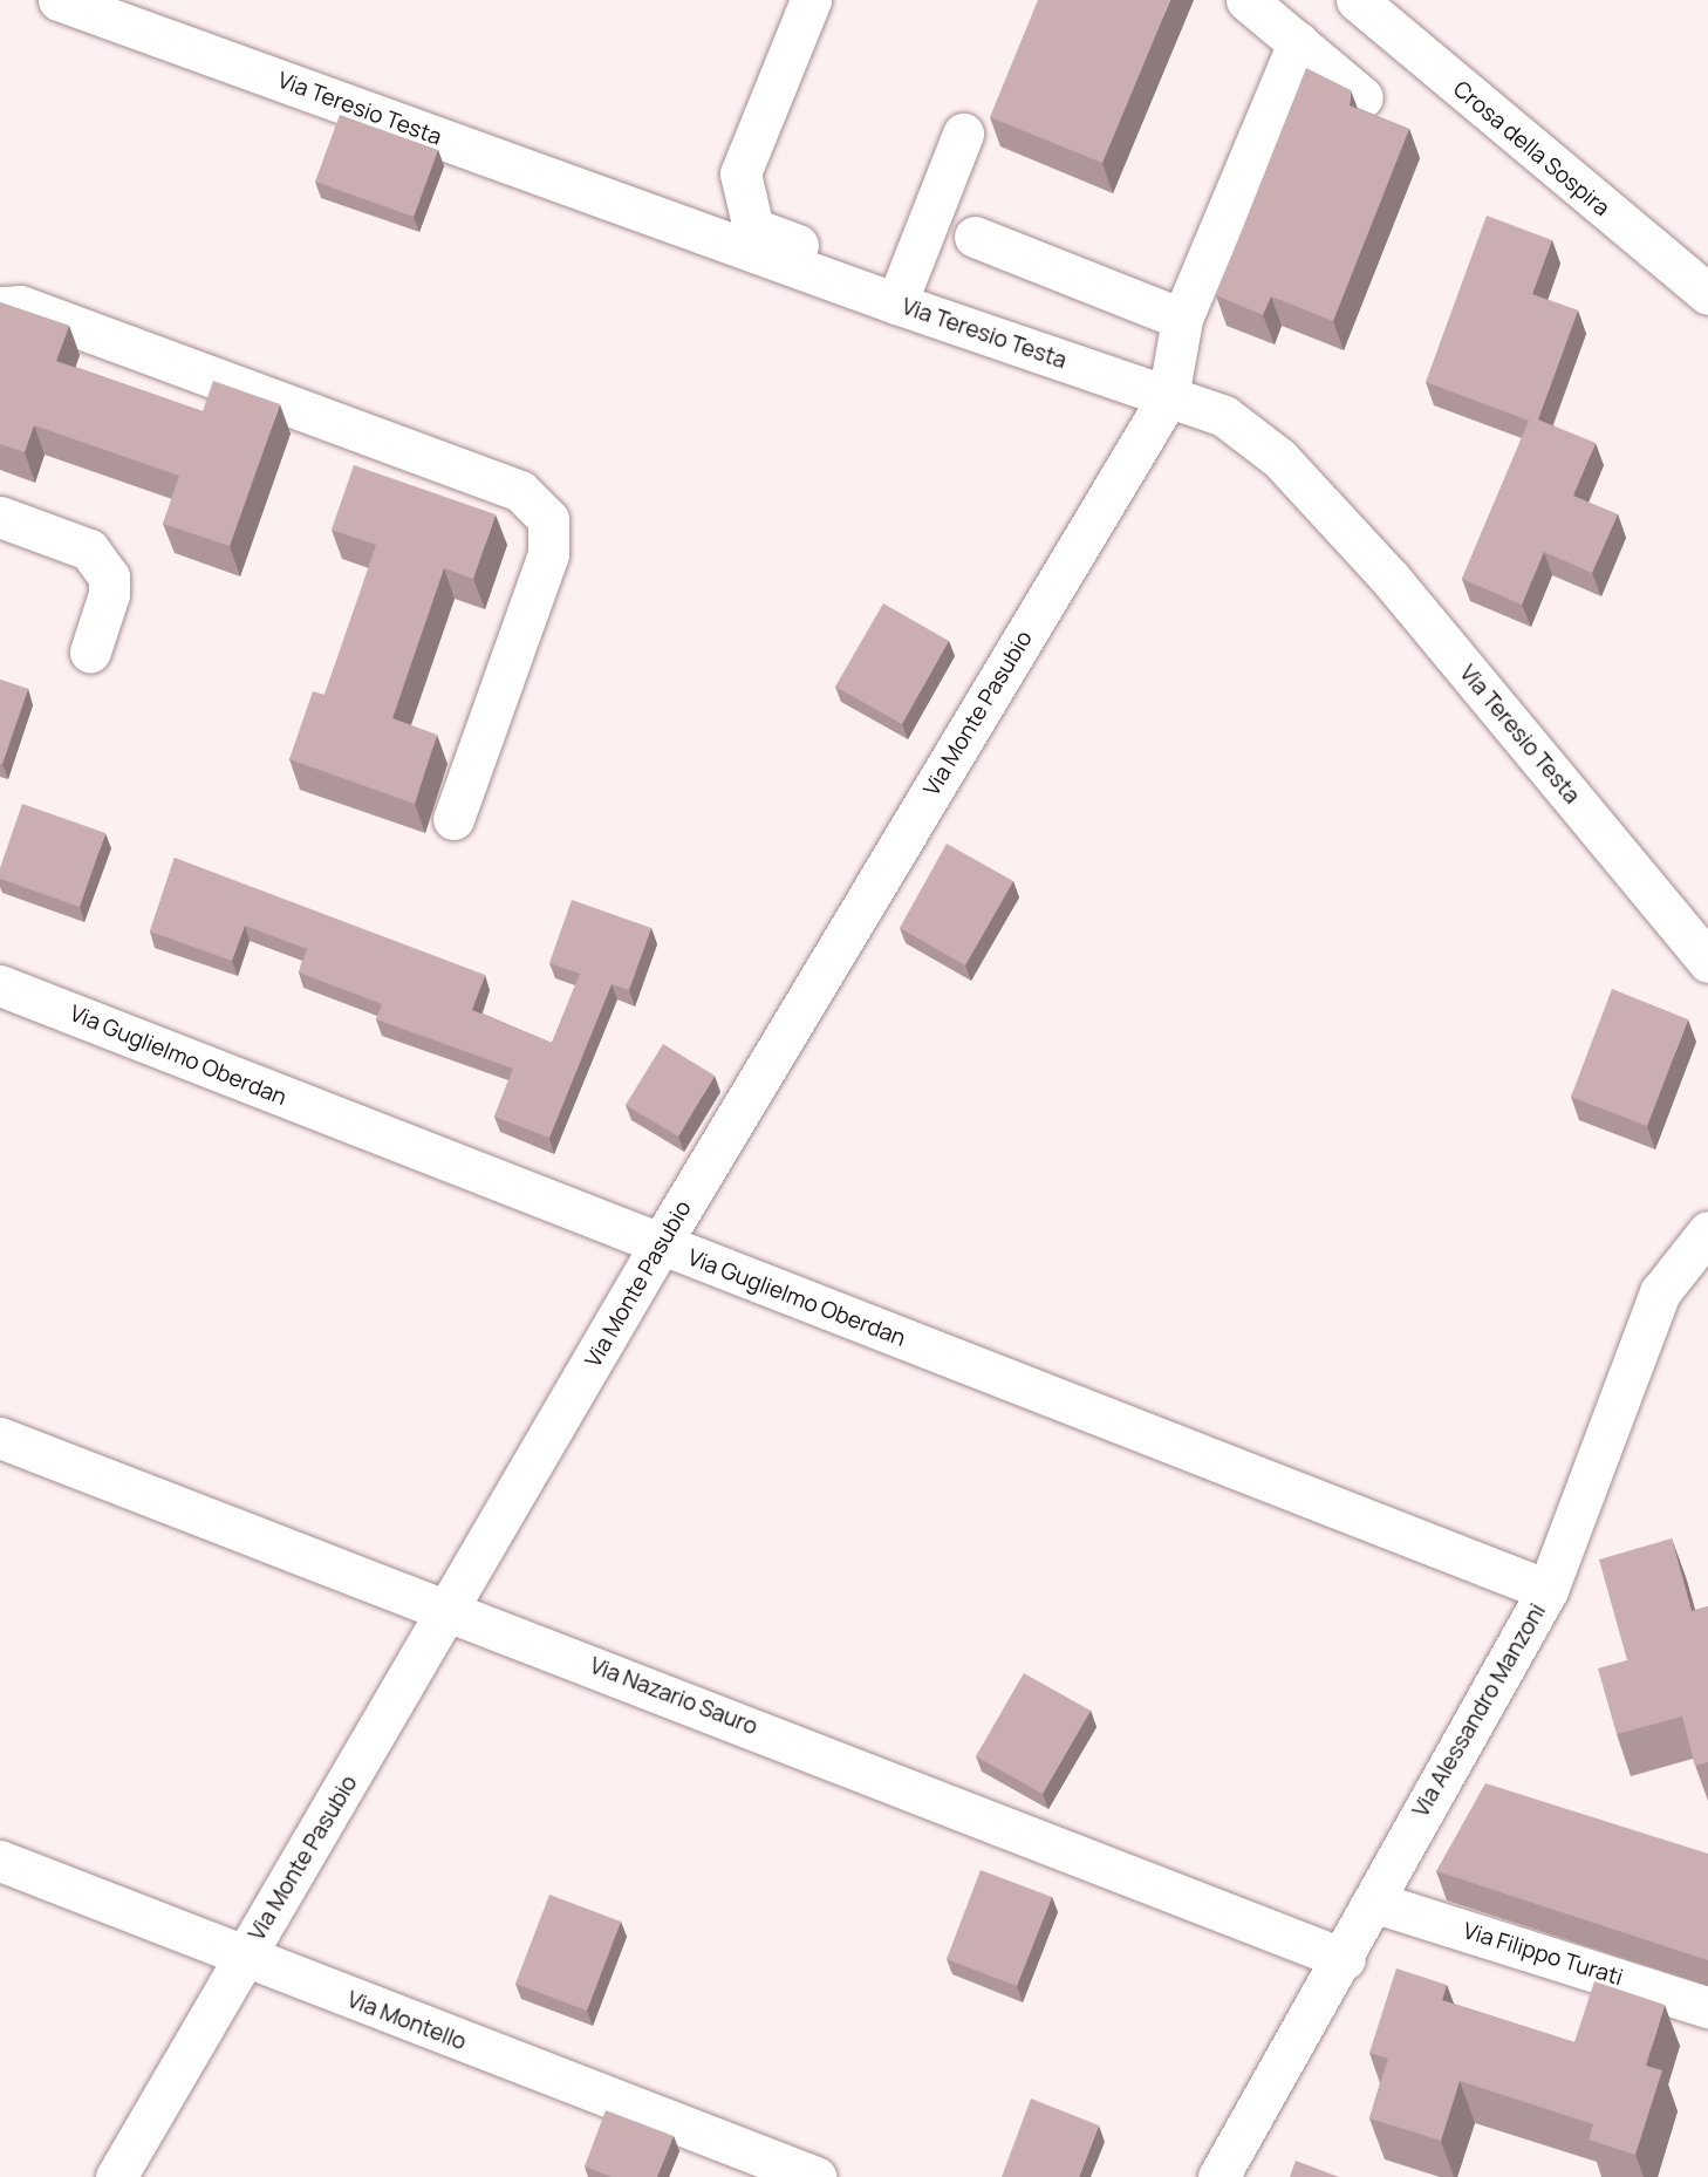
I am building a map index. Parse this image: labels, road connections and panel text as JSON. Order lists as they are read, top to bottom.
{
  "streets": {
    "street": [
      "Via Teresio Testa",
      "Crosa della Sospira",
      "Via Monte Pasubio",
      "Via Guglielmo Oberdan",
      "Via Nazario Sauro",
      "Via Alessandro Manzoni",
      "Via Filippo Turati",
      "Via Montello"
    ]
  },
  "crossings": [
    ["Via Teresio Testa", "Via Monte Pasubio"],
    ["Via Monte Pasubio", "Via Guglielmo Oberdan"],
    ["Via Monte Pasubio", "Via Nazario Sauro"],
    ["Via Monte Pasubio", "Via Montello"],
    ["Via Guglielmo Oberdan", "Via Alessandro Manzoni"],
    ["Via Nazario Sauro", "Via Alessandro Manzoni"],
    ["Via Alessandro Manzoni", "Via Filippo Turati"]
  ]
}
